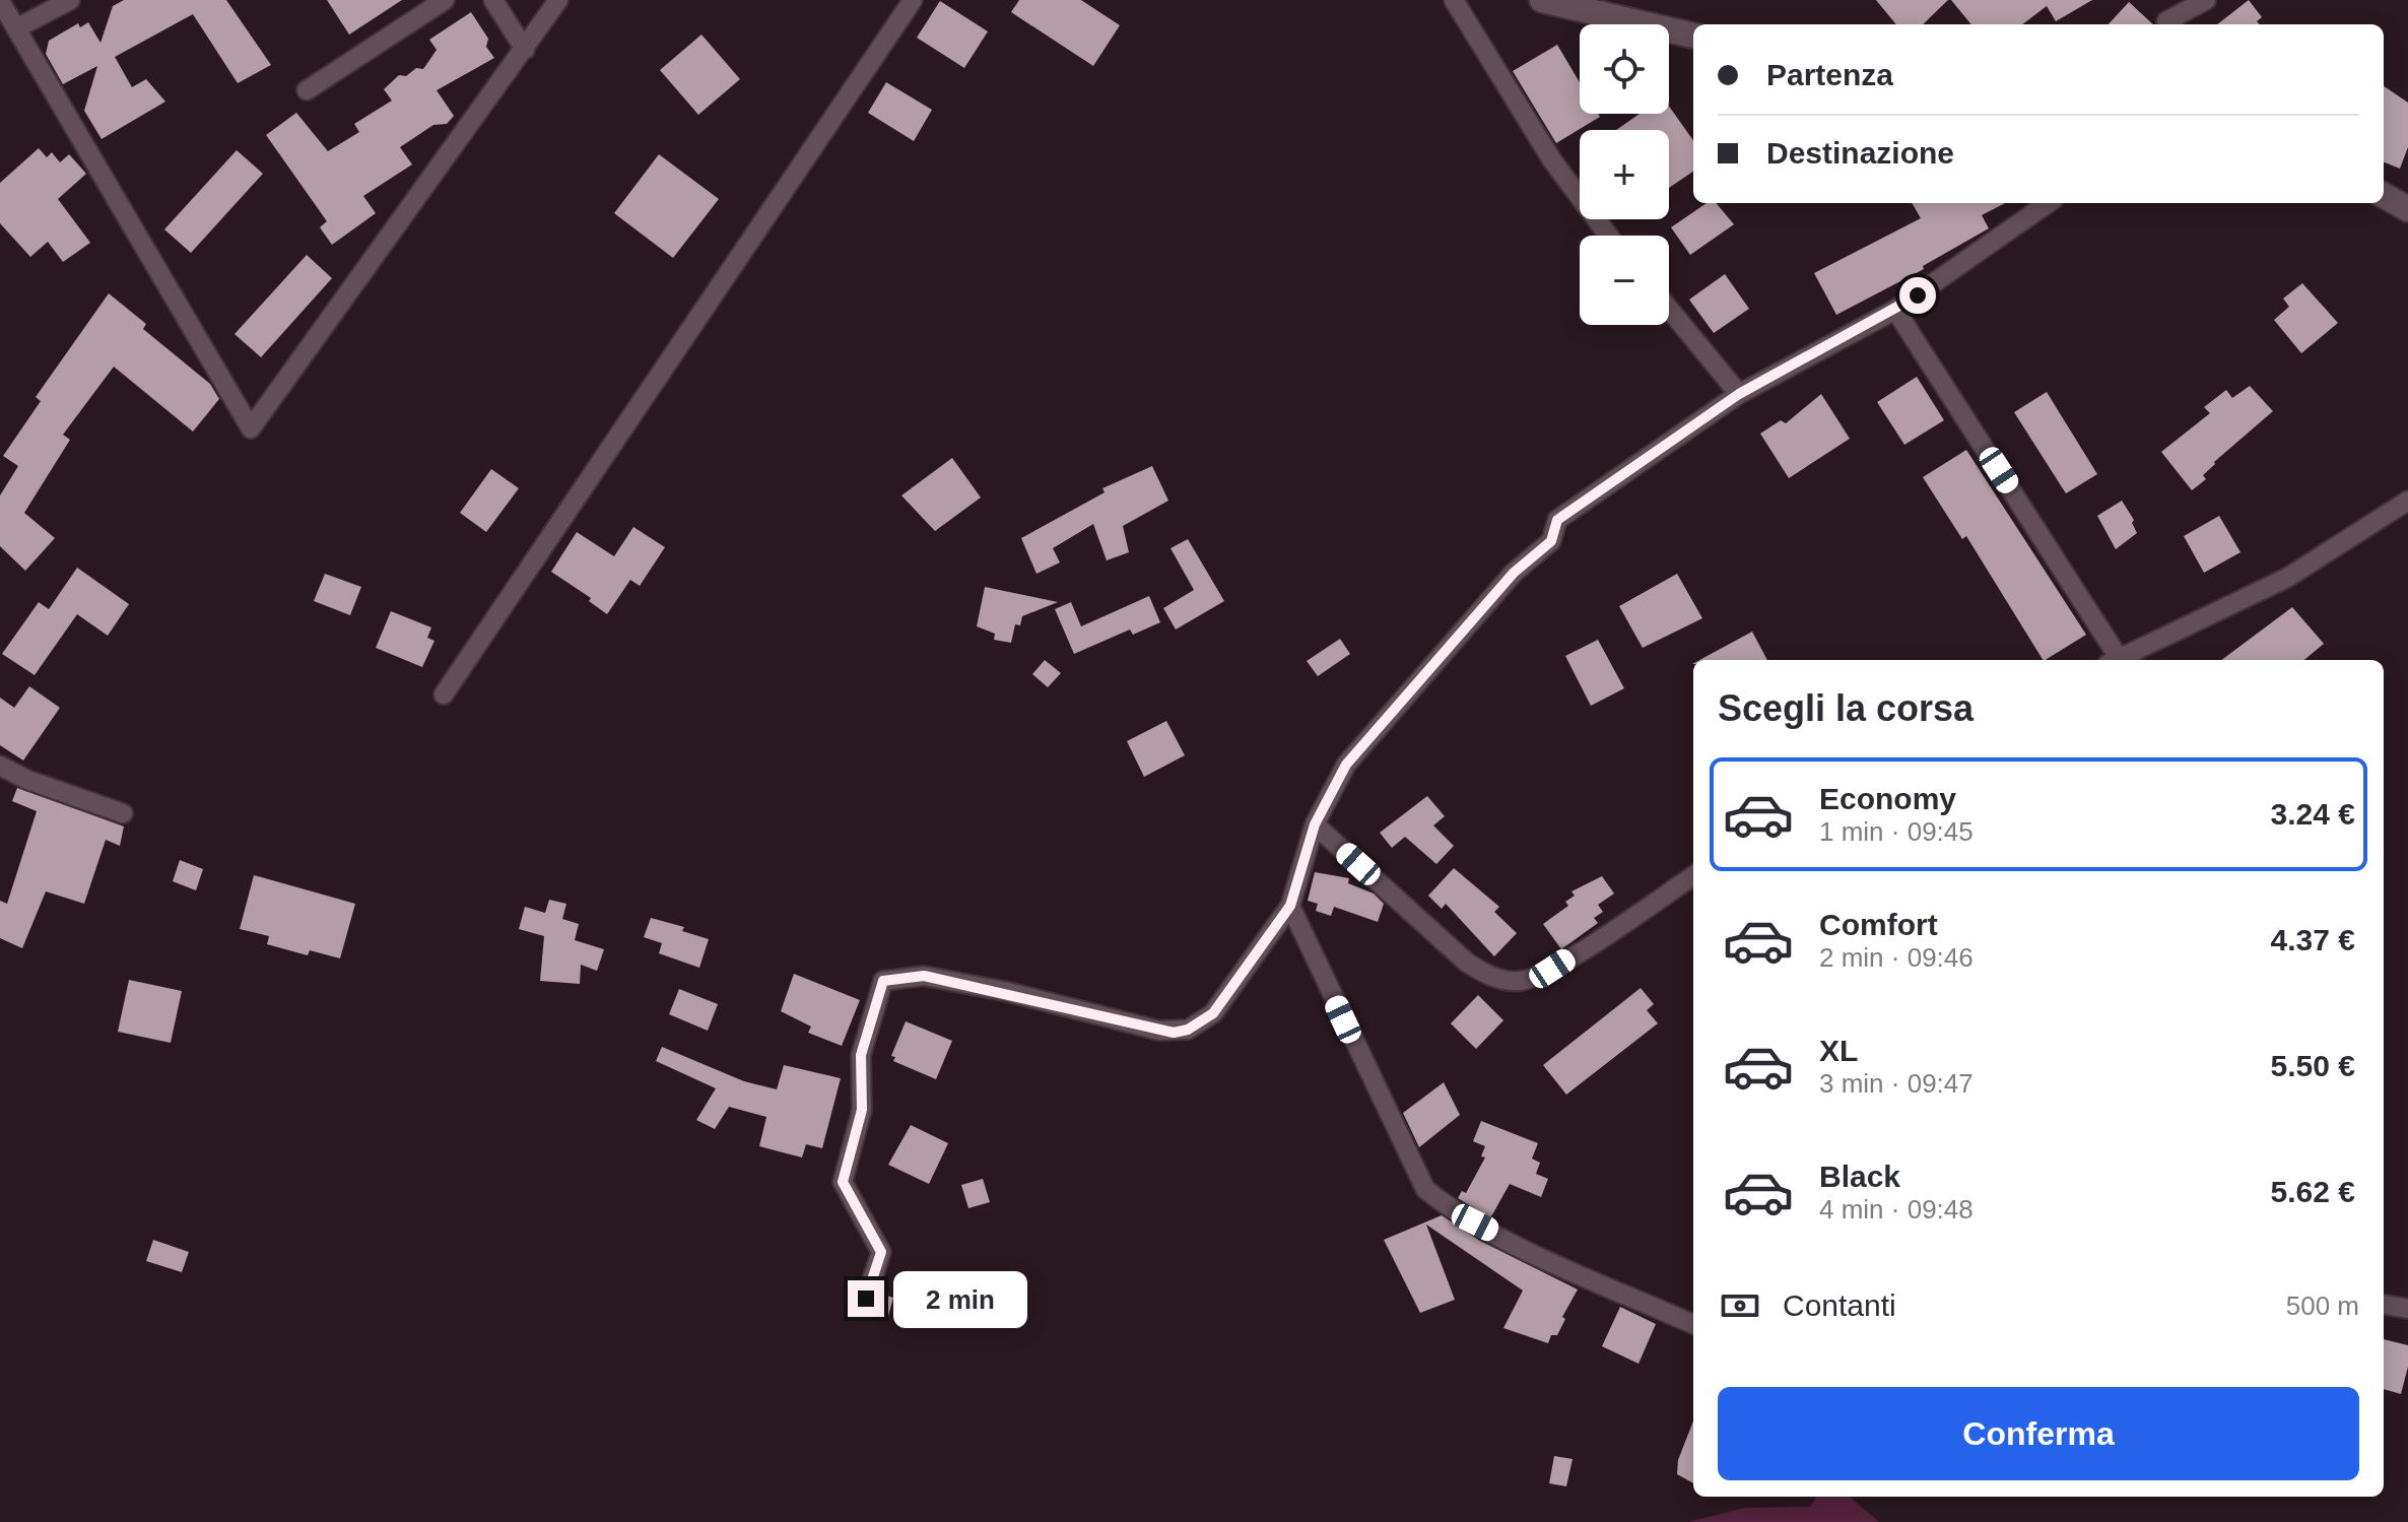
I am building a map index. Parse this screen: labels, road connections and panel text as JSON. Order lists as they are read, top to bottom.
{
  "page": {
    "map_buttons": ["+", "−"],
    "banner": ["Partenza", "Destinazione"],
    "heading": "Scegli la corsa",
    "list": [
      {
        "name": "Economy",
        "note": "1 min · 09:45",
        "value": "3.24 €"
      },
      {
        "name": "Comfort",
        "note": "2 min · 09:46",
        "value": "4.37 €"
      },
      {
        "name": "XL",
        "note": "3 min · 09:47",
        "value": "5.50 €"
      },
      {
        "name": "Black",
        "note": "4 min · 09:48",
        "value": "5.62 €"
      }
    ],
    "pay": ["Contanti", "500 m"],
    "bubble": "2 min",
    "buttons": "Conferma"
  }
}
